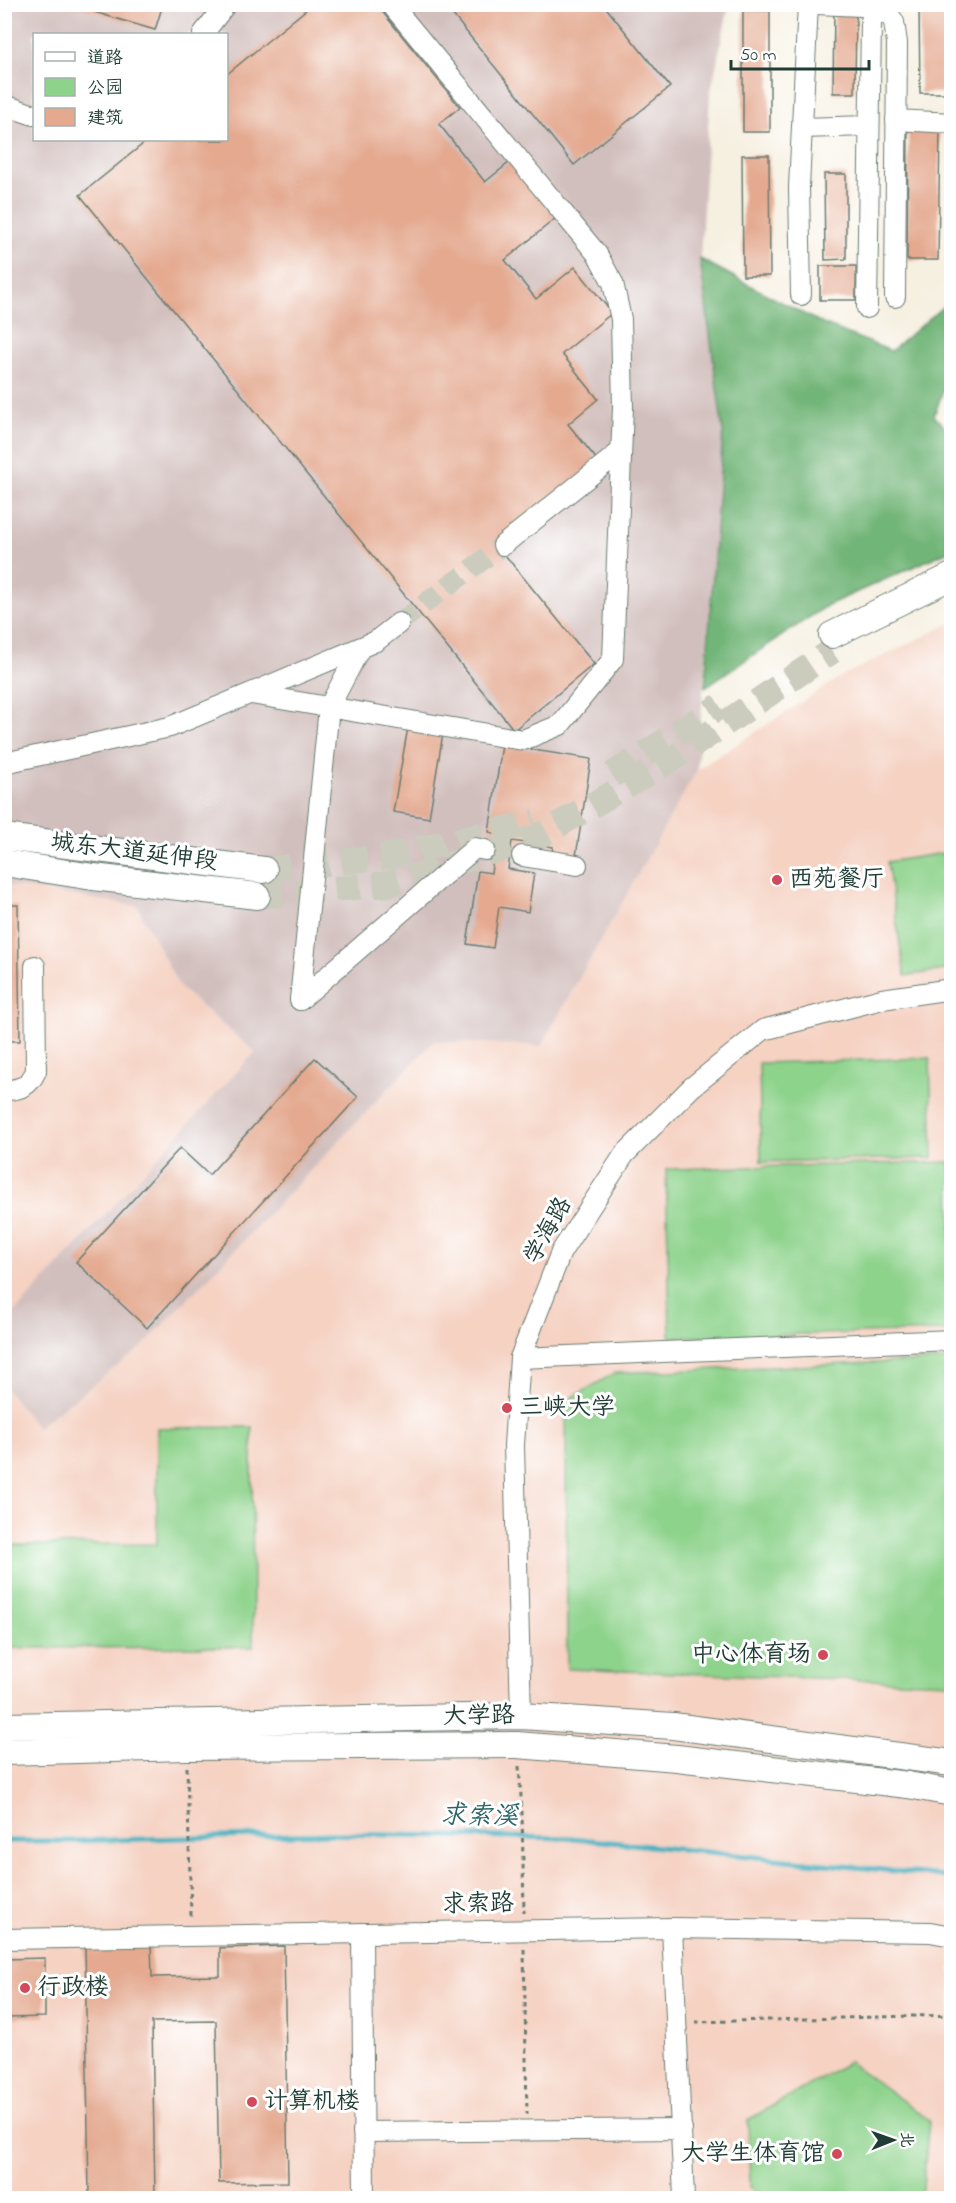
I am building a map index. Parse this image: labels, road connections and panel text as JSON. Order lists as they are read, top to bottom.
{
  "streets": {
    "main road": ["城东大道延伸段", "大学路"],
    "street": ["学海路", "求索路"]
  },
  "crossings": [
    ["学海路", "大学路"]
  ],
  "water": ["求索溪"],
  "places": [
    "西苑餐厅",
    "三峡大学",
    "中心体育场",
    "行政楼",
    "计算机楼",
    "大学生体育馆"
  ],
  "legend": ["道路", "公园", "建筑"],
  "scale_bar": "50 m",
  "north": "right"
}
